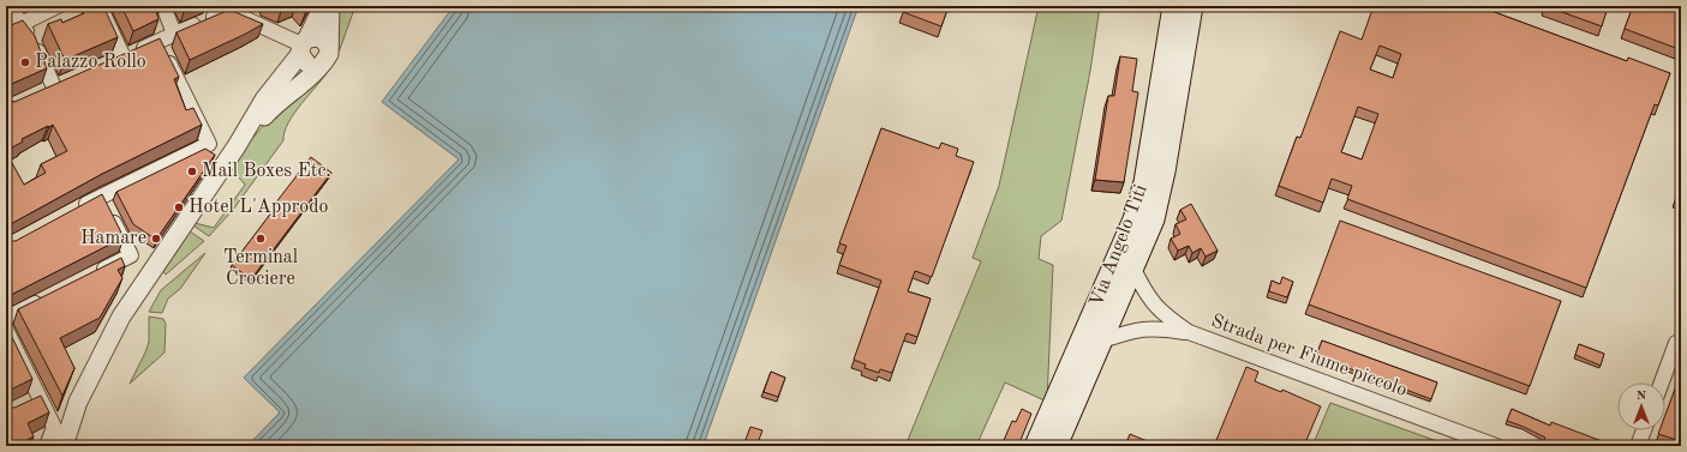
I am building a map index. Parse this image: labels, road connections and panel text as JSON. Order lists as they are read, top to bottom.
{
  "streets": {
    "main road": ["Via Angelo Titi"],
    "street": ["Strada per Fiume piccolo"]
  },
  "crossings": [
    ["Via Angelo Titi", "Strada per Fiume piccolo"]
  ],
  "places": [
    "Palazzo Rollo",
    "Mail Boxes Etc.",
    "Hotel L'Approdo",
    "Hamare",
    "Terminal Crociere"
  ],
  "north": "top"
}
